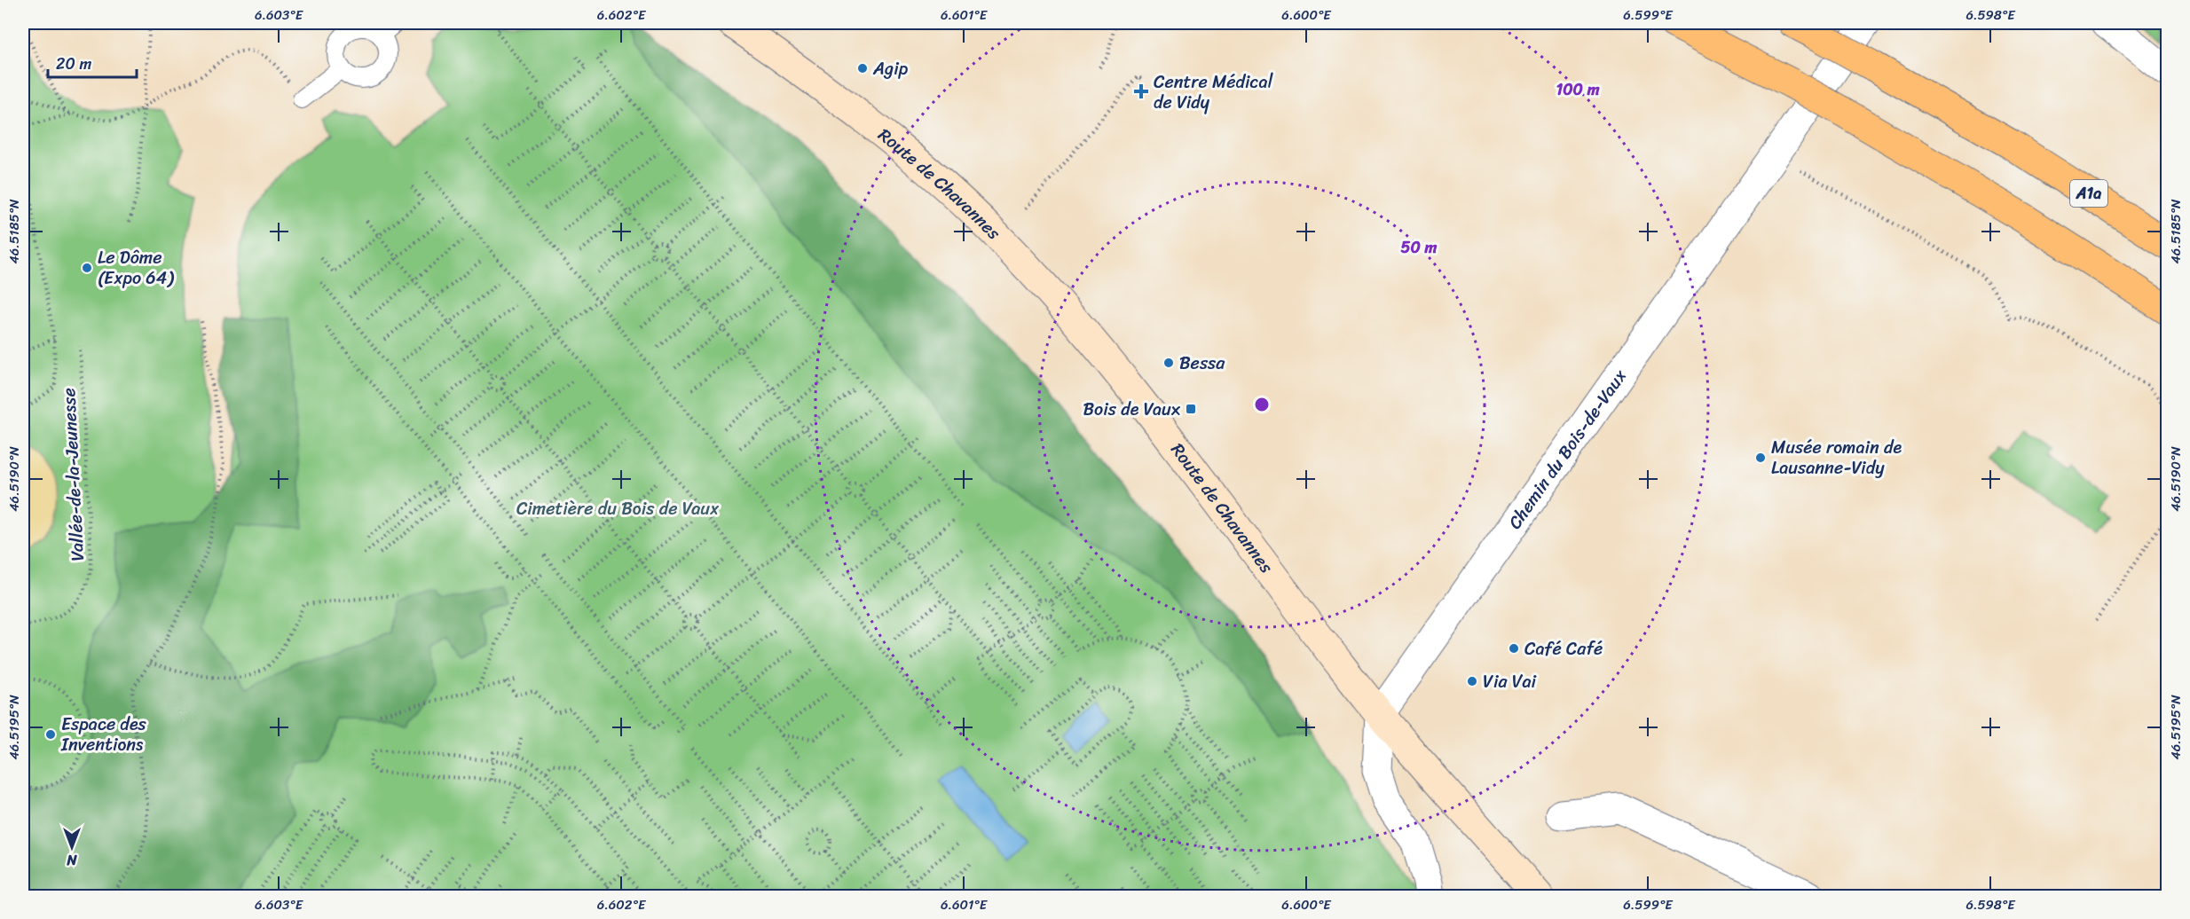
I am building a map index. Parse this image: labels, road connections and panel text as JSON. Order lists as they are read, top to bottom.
{
  "streets": {
    "highway": ["A1a"],
    "main road": ["Route de Chavannes"],
    "street": ["Chemin du Bois-de-Vaux"],
    "path": ["Vallée-de-la-Jeunesse"]
  },
  "crossings": [
    ["Route de Chavannes", "Chemin du Bois-de-Vaux"]
  ],
  "parks": ["Cimetière du Bois de Vaux"],
  "places": {
    "other": [
      "Agip",
      "Le Dôme (Expo 64)",
      "Bessa",
      "Musée romain de Lausanne-Vidy",
      "Café Café",
      "Via Vai",
      "Espace des Inventions"
    ],
    "health": ["Centre Médical de Vidy"],
    "transit": ["Bois de Vaux"]
  },
  "scale_bar": "20 m",
  "north": "bottom",
  "coordinates": [
    "6.603°E",
    "6.602°E",
    "6.601°E",
    "6.600°E",
    "6.599°E",
    "6.598°E",
    "46.5185°N",
    "46.5190°N",
    "46.5195°N"
  ],
  "rings": ["100 m", "50 m"]
}
